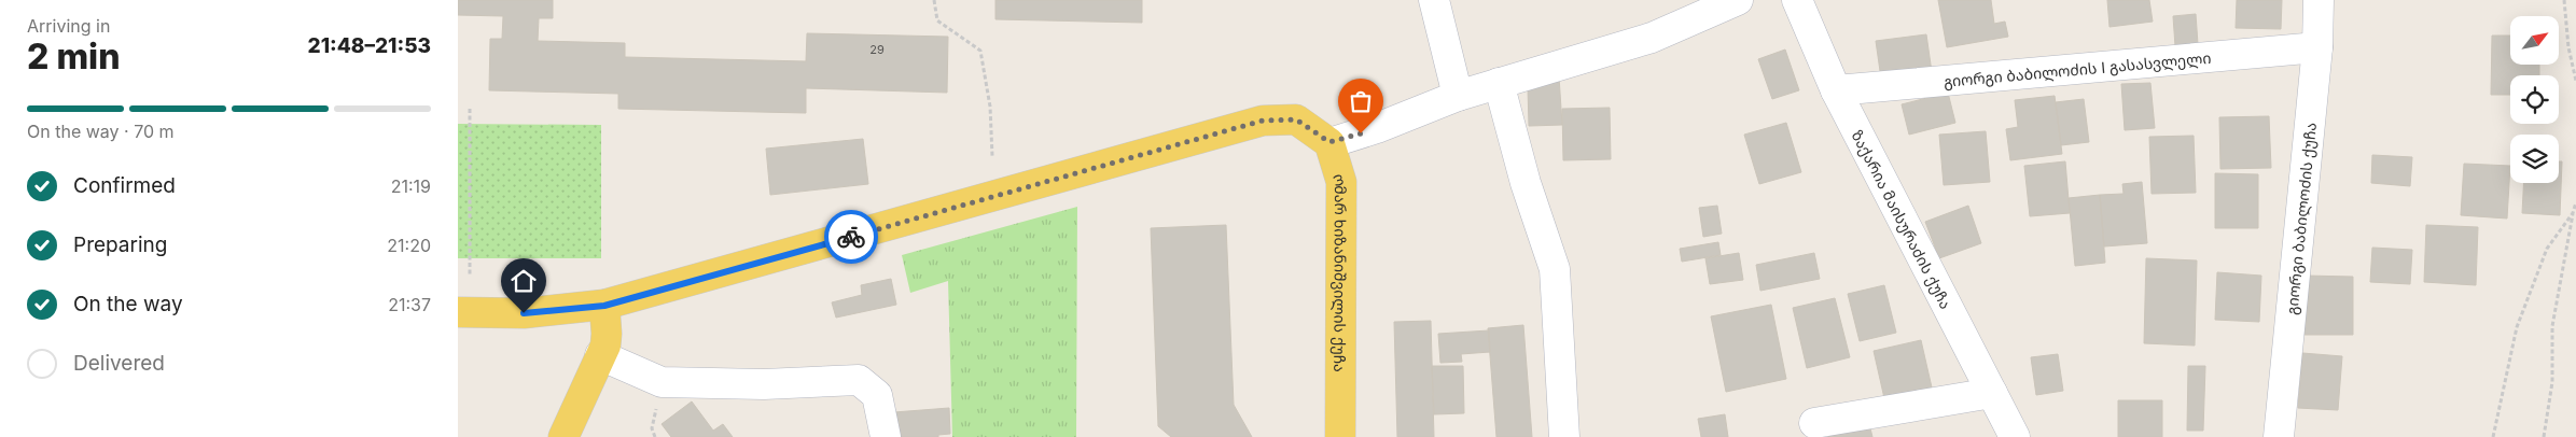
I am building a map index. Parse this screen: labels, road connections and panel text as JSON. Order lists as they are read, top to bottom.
{
  "streets": {
    "main road": ["ომარ ხიზანიშვილის ქუჩა"],
    "street": ["გიორგი ბაბილოძის I გასასვლელი", "გიორგი ბაბილოძის ქუჩა", "ზაქარია მაისურაძის ქუჩა"]
  },
  "crossings": [
    ["გიორგი ბაბილოძის I გასასვლელი", "გიორგი ბაბილოძის ქუჩა"],
    ["გიორგი ბაბილოძის I გასასვლელი", "ზაქარია მაისურაძის ქუჩა"]
  ],
  "house_numbers": ["29"],
  "north": "top right",
  "page": {
    "heading": ["2 min", "Arriving in", "21:48–21:53"],
    "bar": "On the way · 70 m",
    "list": [
      ["Confirmed", "21:19"],
      ["Preparing", "21:20"],
      ["On the way", "21:37"],
      "Delivered"
    ]
  }
}
